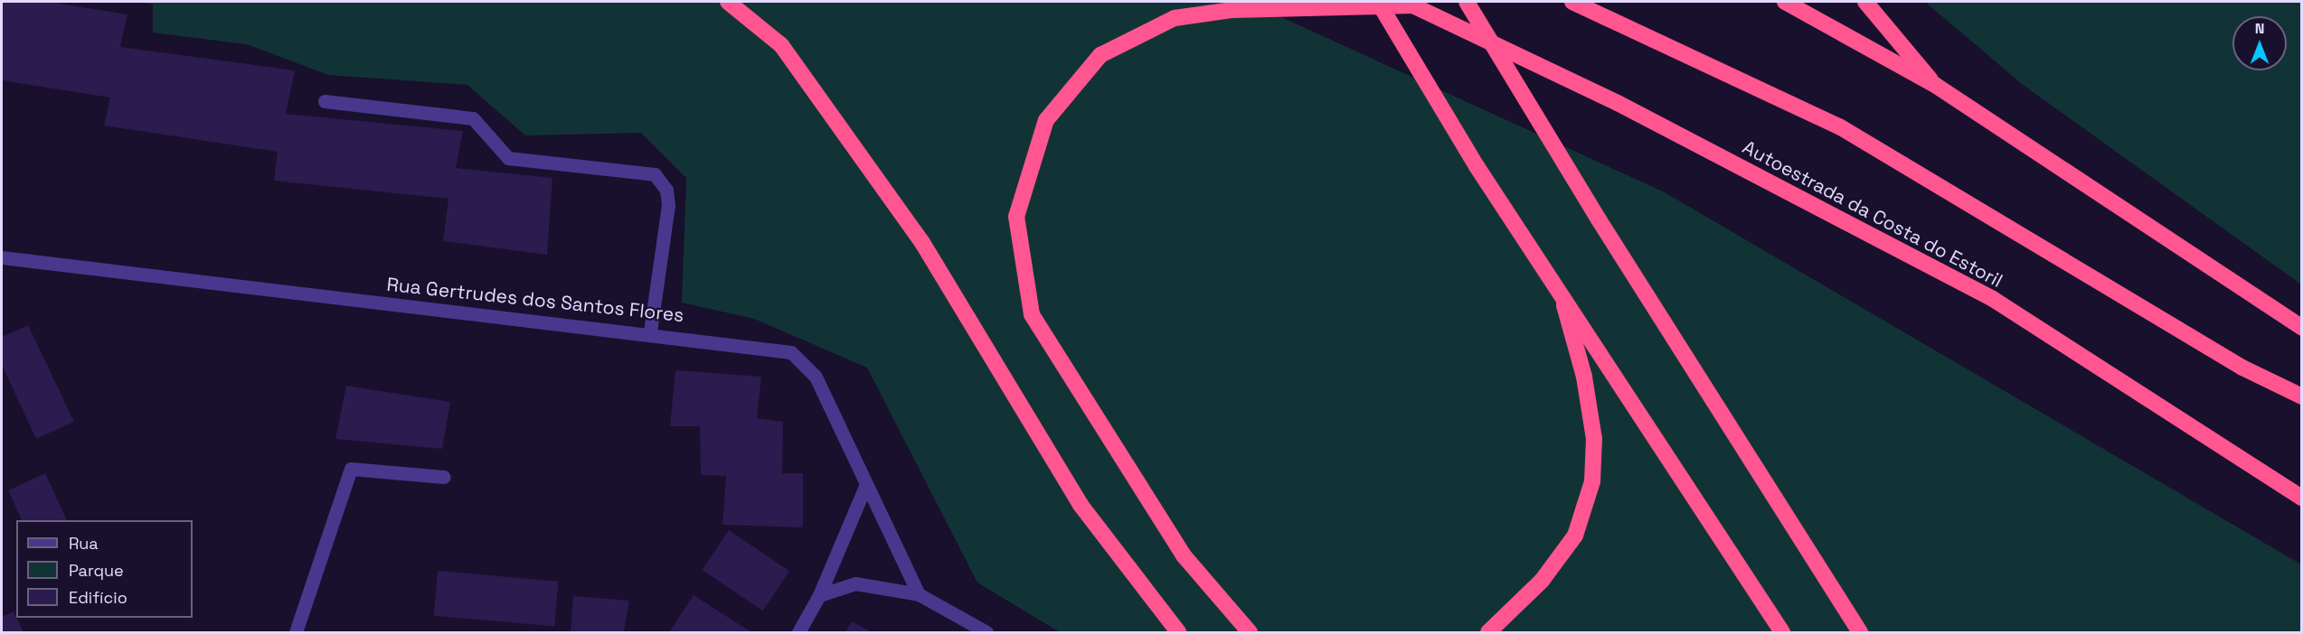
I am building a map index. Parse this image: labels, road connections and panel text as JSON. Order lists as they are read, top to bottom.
{
  "streets": {
    "highway": ["Autoestrada da Costa do Estoril"],
    "street": ["Rua Gertrudes dos Santos Flores"]
  },
  "legend": ["Rua", "Parque", "Edifício"],
  "north": "top"
}
